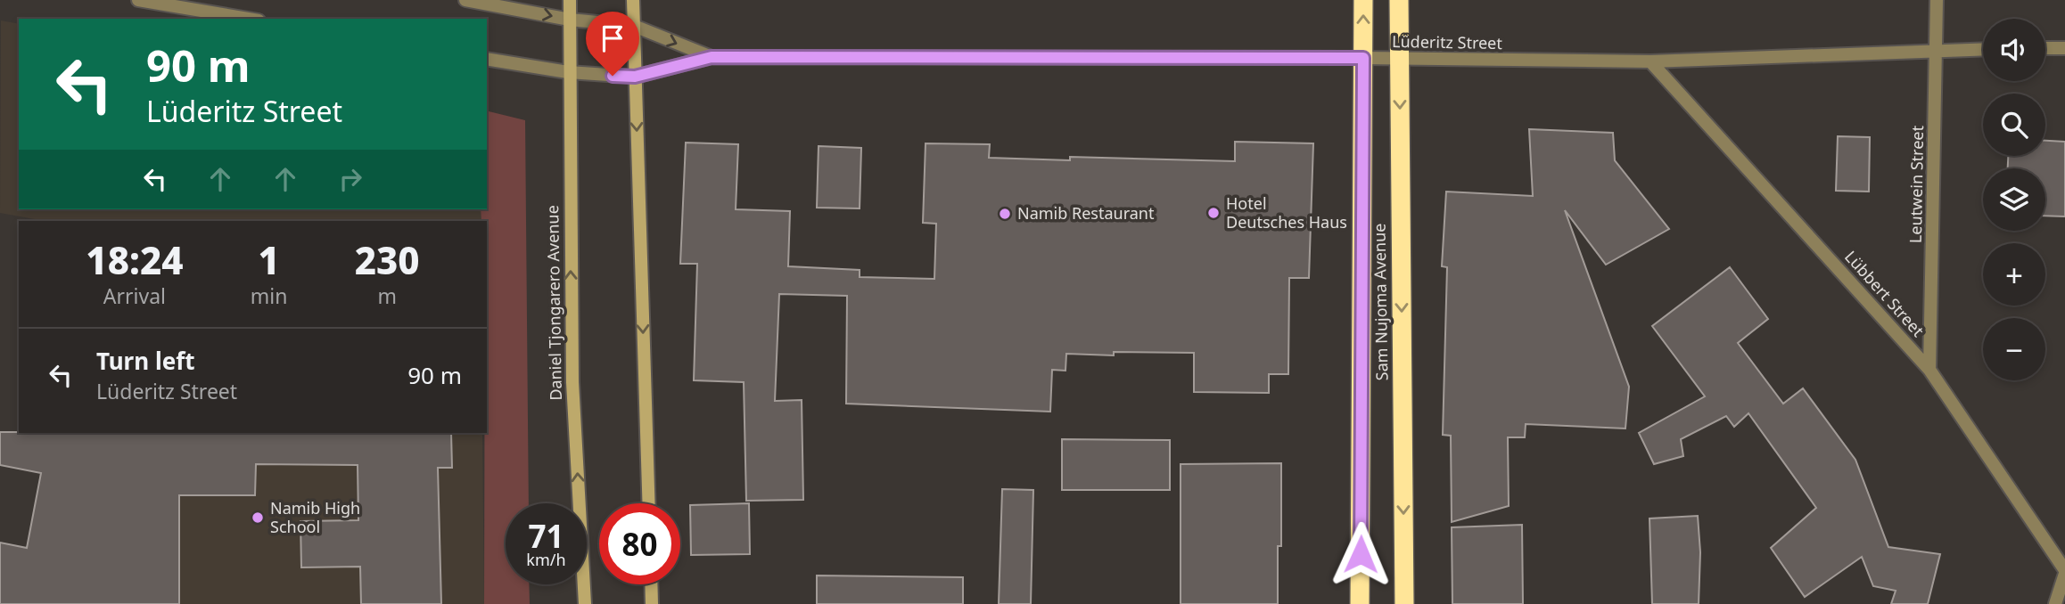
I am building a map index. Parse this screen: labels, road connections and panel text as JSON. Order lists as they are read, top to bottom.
{
  "streets": {
    "highway": ["Sam Nujoma Avenue"],
    "street": [
      "Lüderitz Street",
      "Leutwein Street",
      "Lübbert Street",
      "Daniel Tjongarero Avenue"
    ]
  },
  "crossings": [
    ["Lüderitz Street", "Leutwein Street"],
    ["Lüderitz Street", "Lübbert Street"],
    ["Lüderitz Street", "Sam Nujoma Avenue"],
    ["Lüderitz Street", "Daniel Tjongarero Avenue"],
    ["Leutwein Street", "Lübbert Street"]
  ],
  "places": ["Hotel Deutsches Haus", "Namib Restaurant", "Namib High School"],
  "page": {
    "map_buttons": ["+", "−"],
    "turn": ["90 m", "Lüderitz Street"],
    "eta": [
      "18:24",
      "Arrival",
      "1",
      "min",
      "230",
      "m"
    ],
    "list": [
      {
        "name": "Turn left",
        "note": "Lüderitz Street",
        "value": "90 m"
      }
    ],
    "speed": "71 km/h",
    "limit": "80"
  }
}
